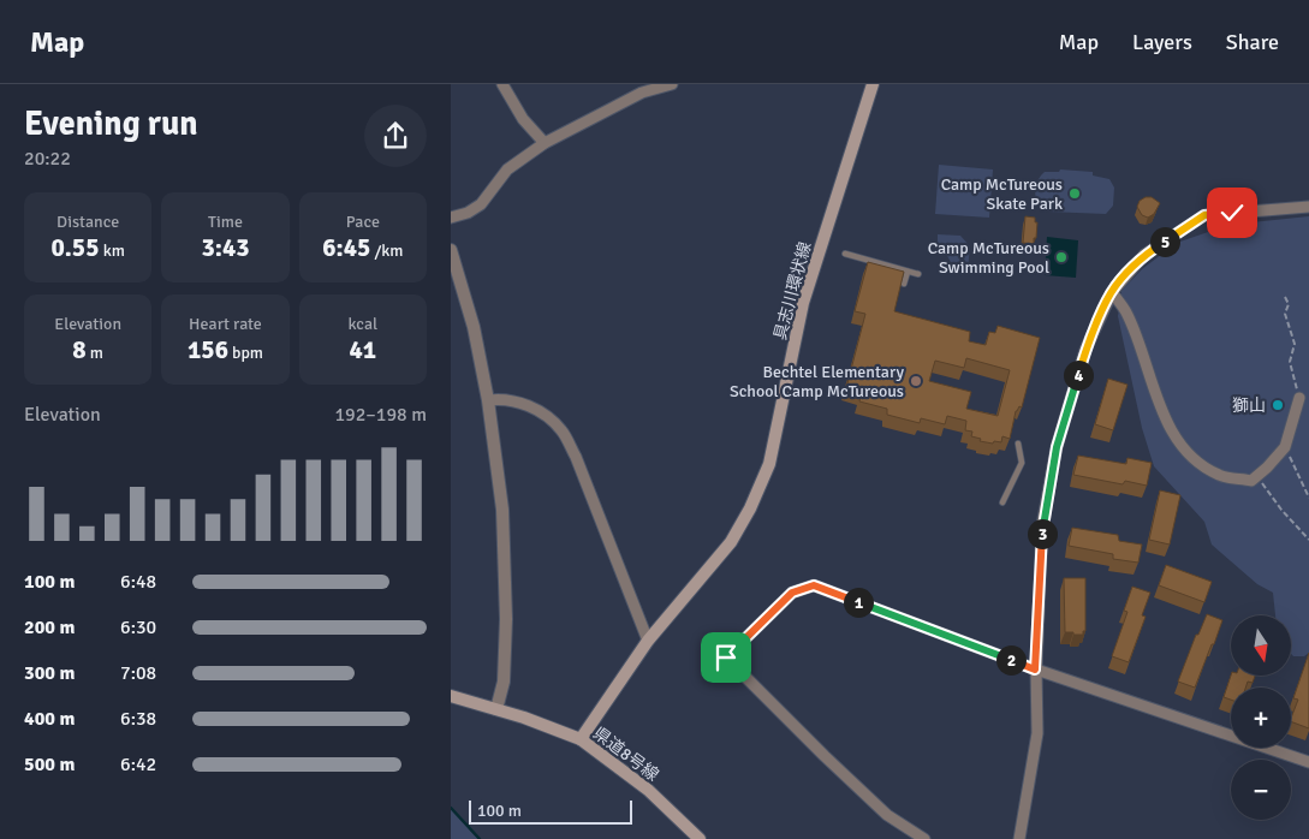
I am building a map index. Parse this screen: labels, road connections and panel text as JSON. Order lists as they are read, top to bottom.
{
  "streets": {
    "main road": ["具志川環状線", "県道8号線"]
  },
  "crossings": [
    ["具志川環状線", "県道8号線"]
  ],
  "places": [
    "Camp McTureous Skate Park",
    "Camp McTureous Swimming Pool",
    "Bechtel Elementary School Camp McTureous",
    "獅山"
  ],
  "scale_bar": "100 m",
  "north": "bottom",
  "page": {
    "header": "Map",
    "nav": ["Map", "Layers", "Share"],
    "heading": ["Evening run", "20:22"],
    "stats": [
      ["Distance", "0.55 km"],
      ["Time", "3:43"],
      ["Pace", "6:45 /km"],
      ["Elevation", "8 m"],
      ["Heart rate", "156 bpm"],
      ["kcal", "41"]
    ],
    "pins": [
      "5",
      "4",
      "3",
      "1",
      "2"
    ],
    "chart": ["Elevation", "192–198 m"],
    "list": [
      {
        "name": "100 m",
        "note": "6:48"
      },
      {
        "name": "200 m",
        "note": "6:30"
      },
      {
        "name": "300 m",
        "note": "7:08"
      },
      {
        "name": "400 m",
        "note": "6:38"
      },
      {
        "name": "500 m",
        "note": "6:42"
      }
    ],
    "map_buttons": ["+", "−"],
    "scale": "100 m"
  }
}
